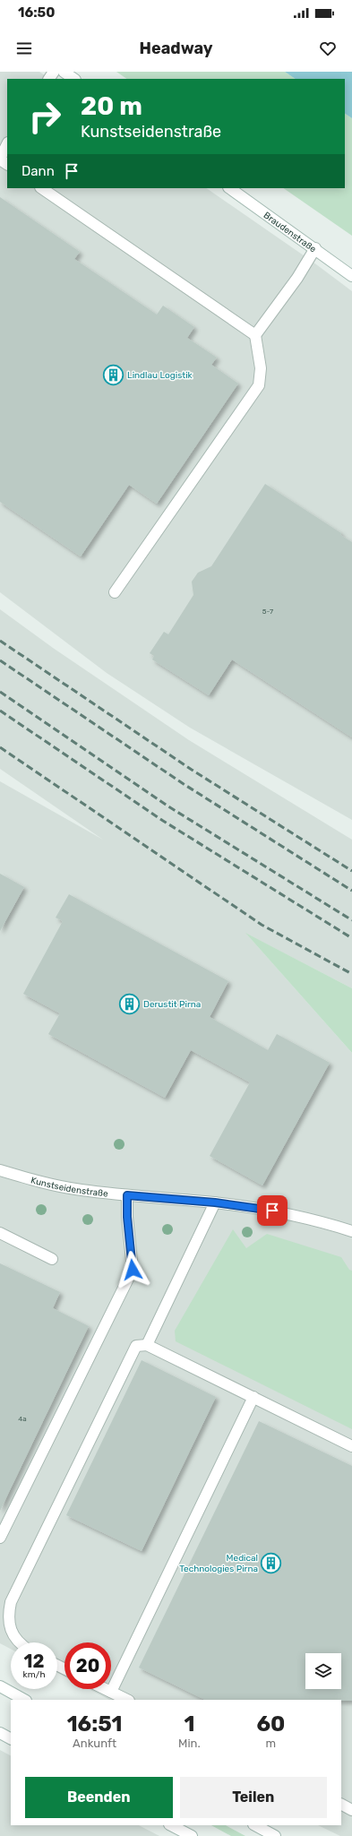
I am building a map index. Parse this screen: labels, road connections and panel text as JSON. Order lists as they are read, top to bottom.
{
  "streets": {
    "street": ["Braudenstraße", "Kunstseidenstraße"]
  },
  "places": {
    "building": ["Lindlau Logistik", "Derustit Pirna", "Medical Technologies Pirna"]
  },
  "house_numbers": ["5-7", "4a"],
  "page": {
    "status": "16:50",
    "header": "Headway",
    "turn": ["20 m", "Kunstseidenstraße"],
    "then": "Dann",
    "speed": "12 km/h",
    "limit": "20",
    "eta": [
      "16:51",
      "Ankunft",
      "1",
      "Min.",
      "60",
      "m"
    ],
    "buttons": ["Beenden", "Teilen"]
  }
}
